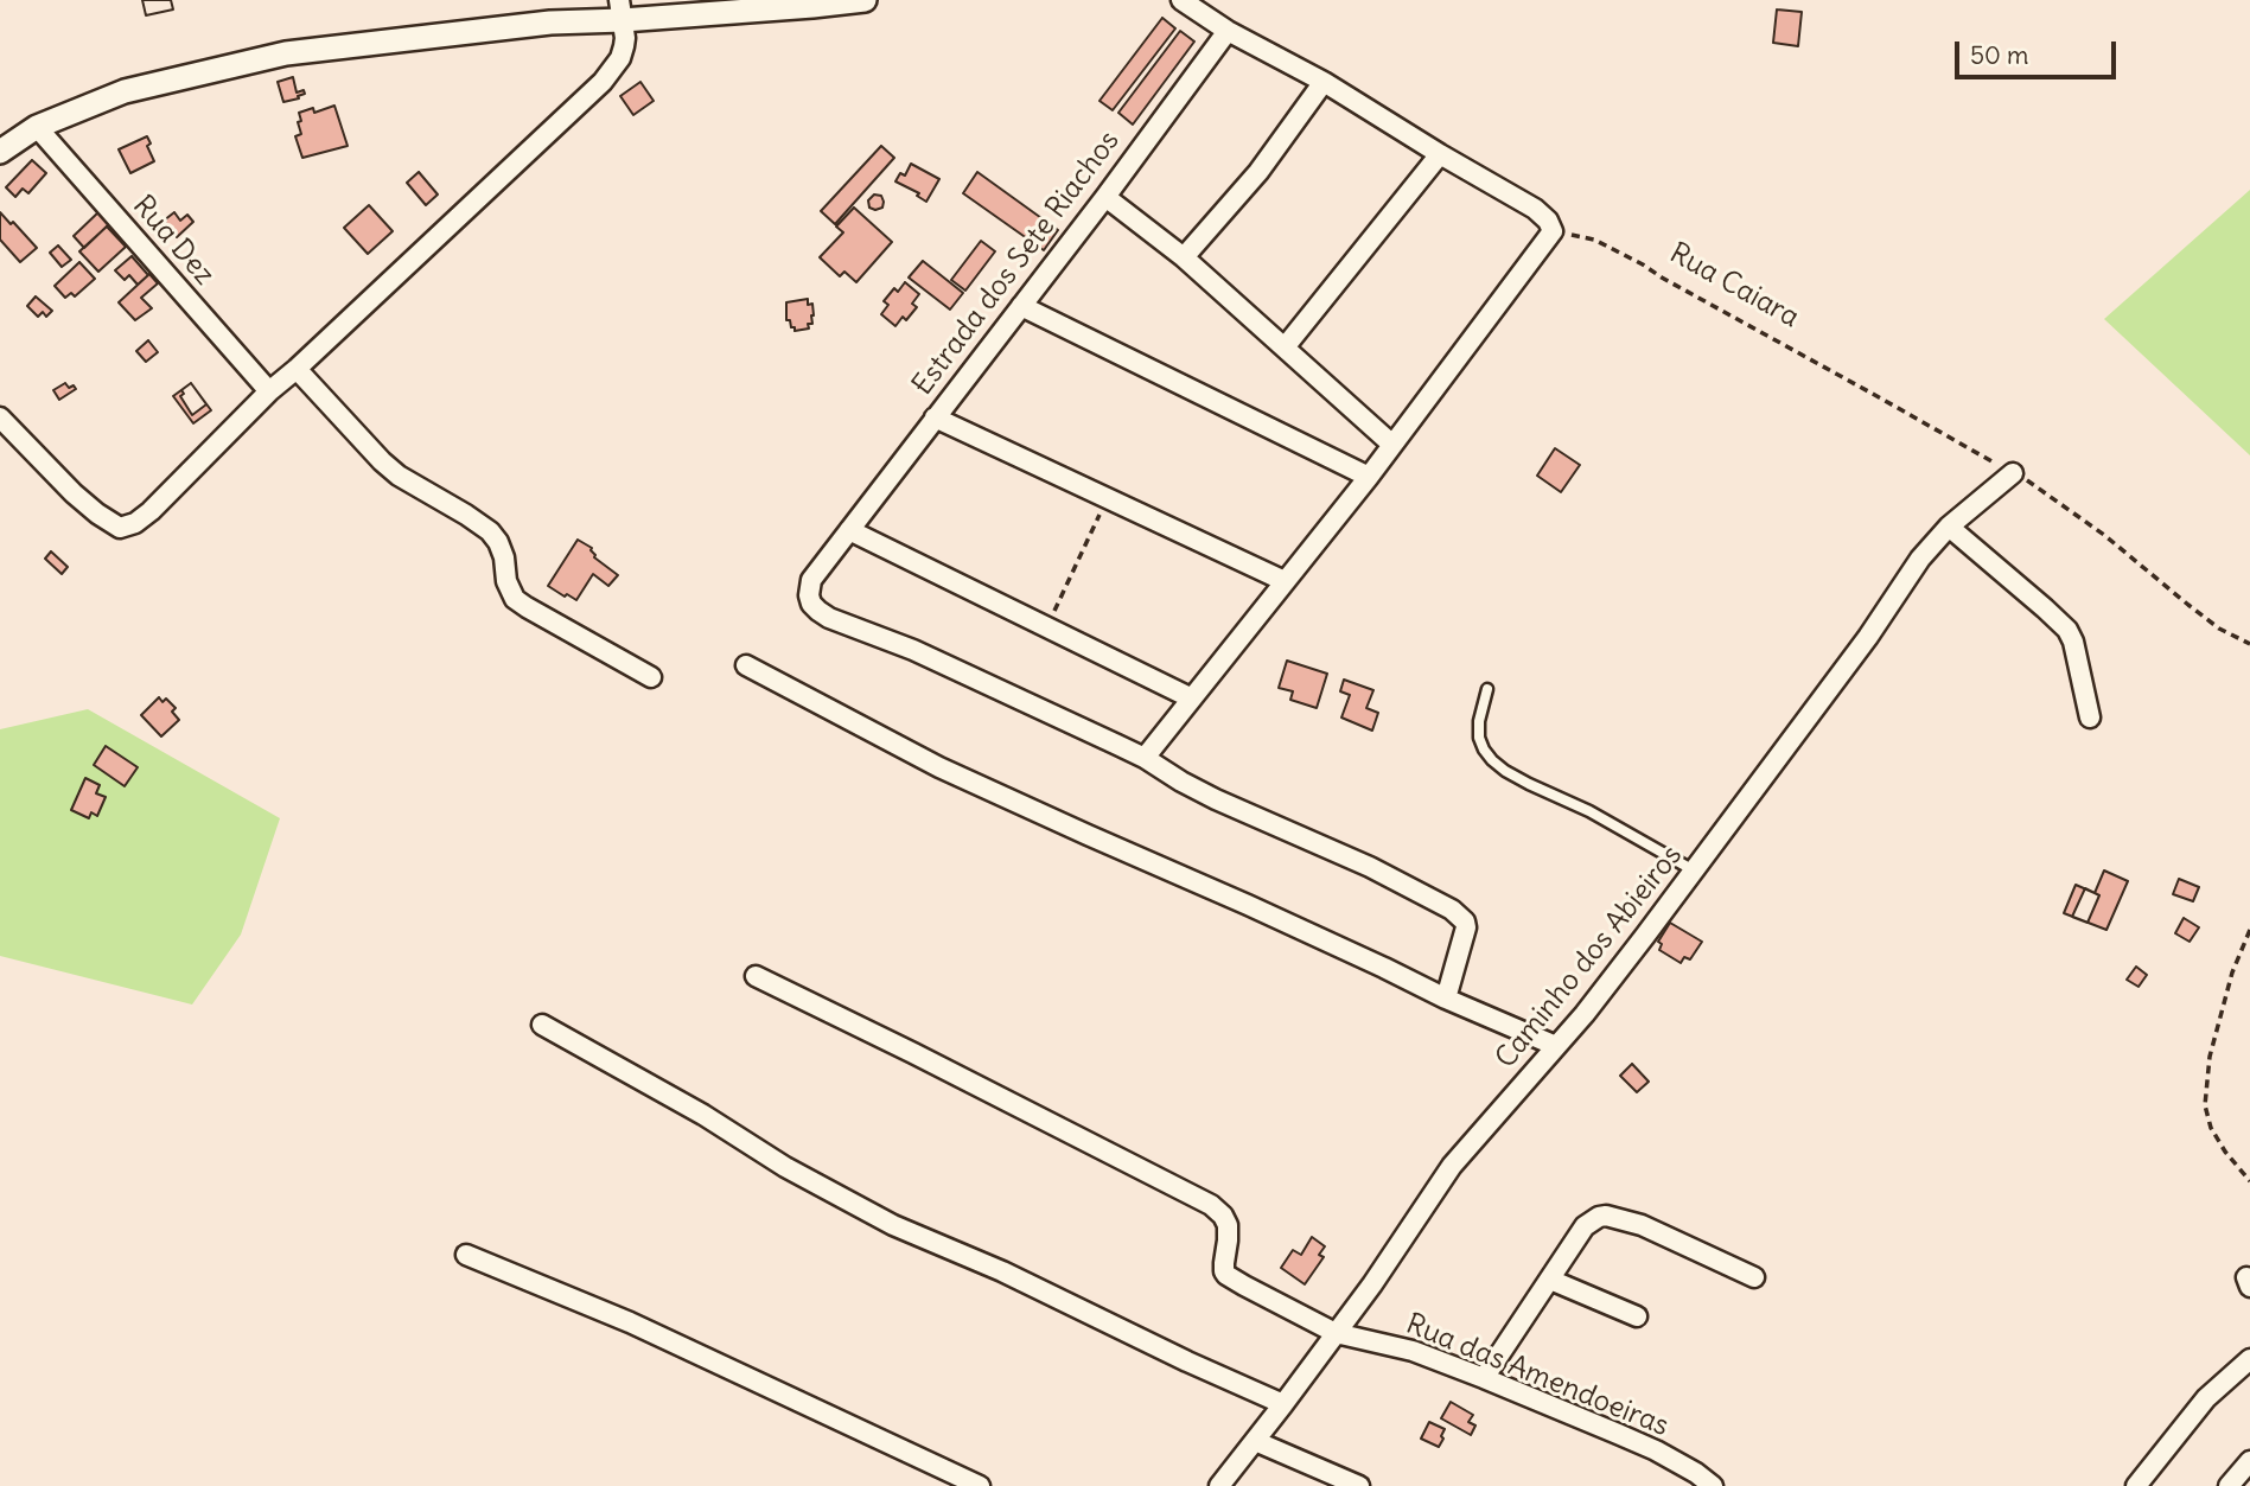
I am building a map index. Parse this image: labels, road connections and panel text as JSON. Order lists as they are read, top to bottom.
{
  "streets": {
    "street": [
      "Rua Dez",
      "Estrada dos Sete Riachos",
      "Caminho dos Abieiros",
      "Rua das Amendoeiras"
    ],
    "path": ["Rua Caiara"]
  },
  "crossings": [
    ["Rua Caiara", "Caminho dos Abieiros"],
    ["Caminho dos Abieiros", "Rua das Amendoeiras"]
  ],
  "scale_bar": "50 m"
}
